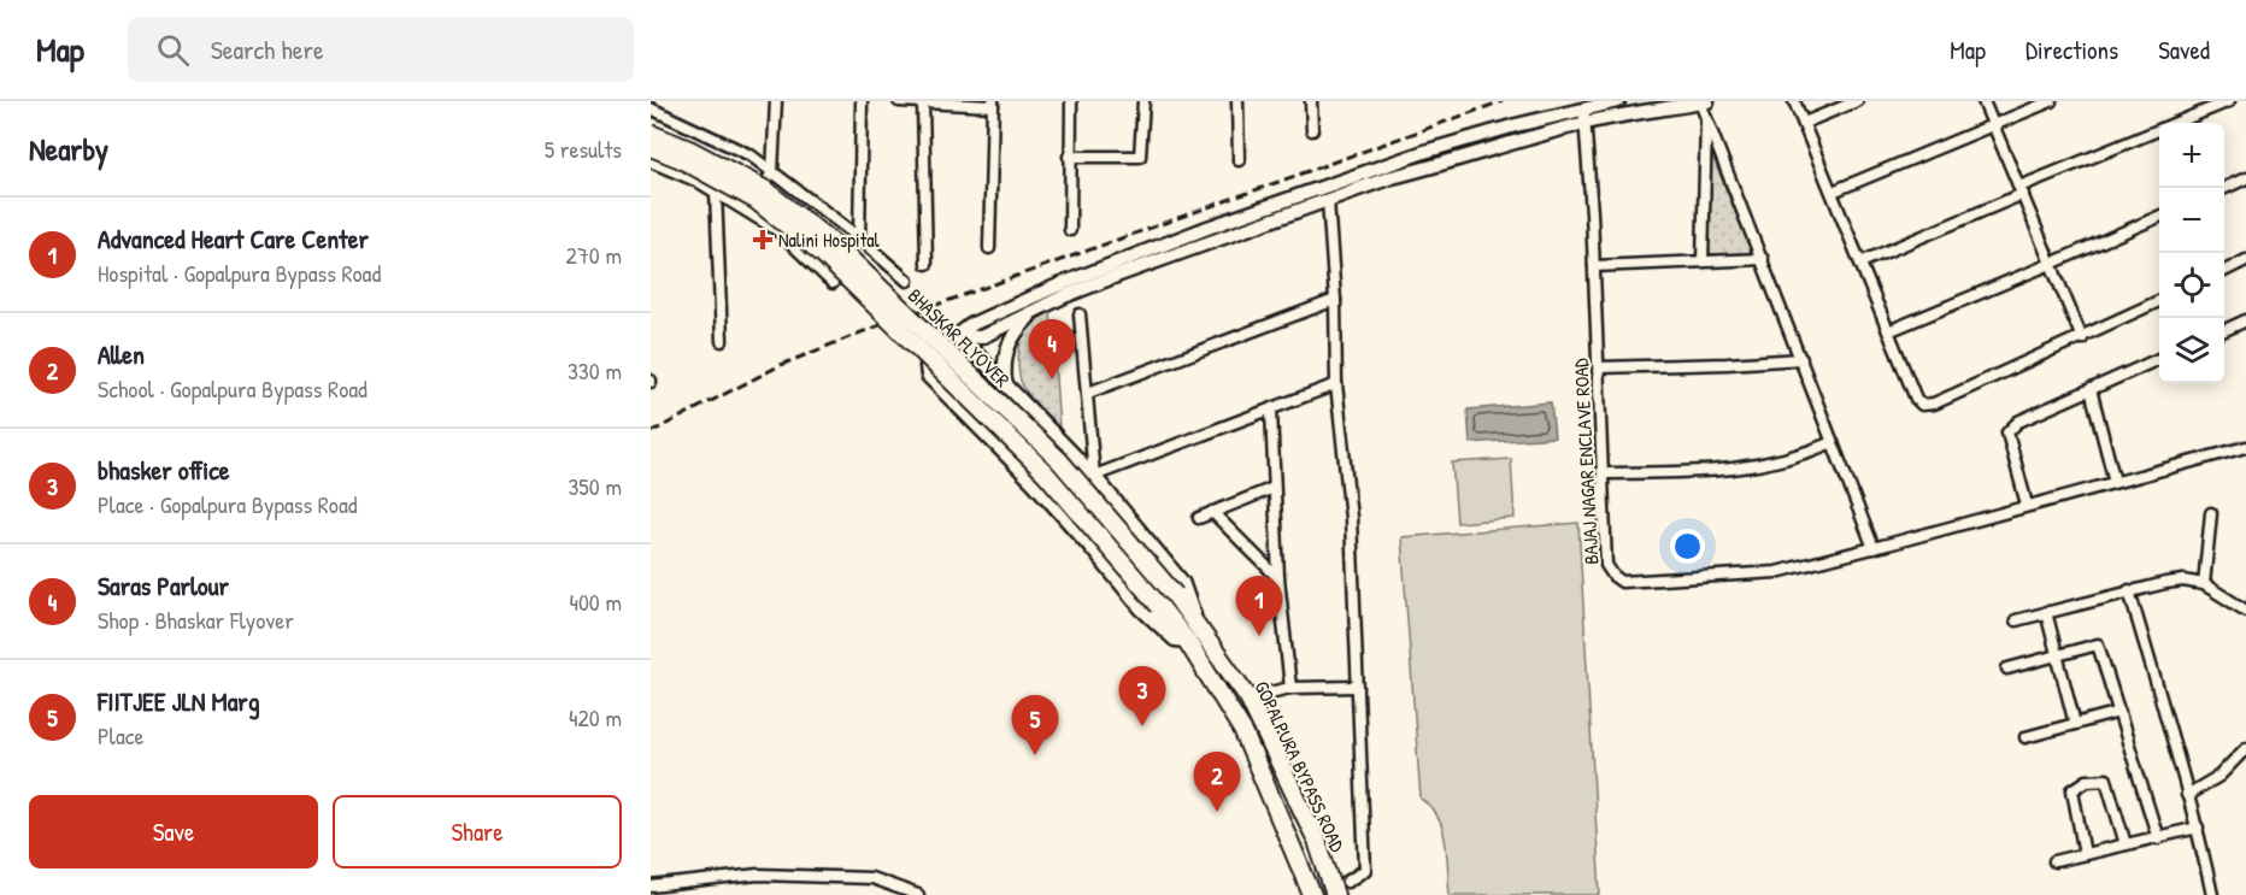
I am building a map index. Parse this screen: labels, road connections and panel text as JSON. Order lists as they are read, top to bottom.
{
  "streets": {
    "main road": ["BHASKAR FLYOVER", "GOPALPURA BYPASS ROAD"],
    "street": ["BAJAJ NAGAR ENCLAVE ROAD"]
  },
  "crossings": [
    ["BHASKAR FLYOVER", "GOPALPURA BYPASS ROAD"]
  ],
  "places": {
    "health": ["Nalini Hospital"]
  },
  "page": {
    "header": "Map",
    "search": "Search here",
    "nav": ["Map", "Directions", "Saved"],
    "heading": ["Nearby", "5 results"],
    "map_buttons": ["+", "−"],
    "list": [
      {
        "mark": "1",
        "name": "Advanced Heart Care Center",
        "note": "Hospital · Gopalpura Bypass Road",
        "value": "270 m"
      },
      {
        "mark": "2",
        "name": "Allen",
        "note": "School · Gopalpura Bypass Road",
        "value": "330 m"
      },
      {
        "mark": "3",
        "name": "bhasker office",
        "note": "Place · Gopalpura Bypass Road",
        "value": "350 m"
      },
      {
        "mark": "4",
        "name": "Saras Parlour",
        "note": "Shop · Bhaskar Flyover",
        "value": "400 m"
      },
      {
        "mark": "5",
        "name": "FIITJEE JLN Marg",
        "note": "Place",
        "value": "420 m"
      }
    ],
    "pins": [
      "4",
      "1",
      "3",
      "5",
      "2"
    ],
    "buttons": ["Save", "Share"]
  }
}
